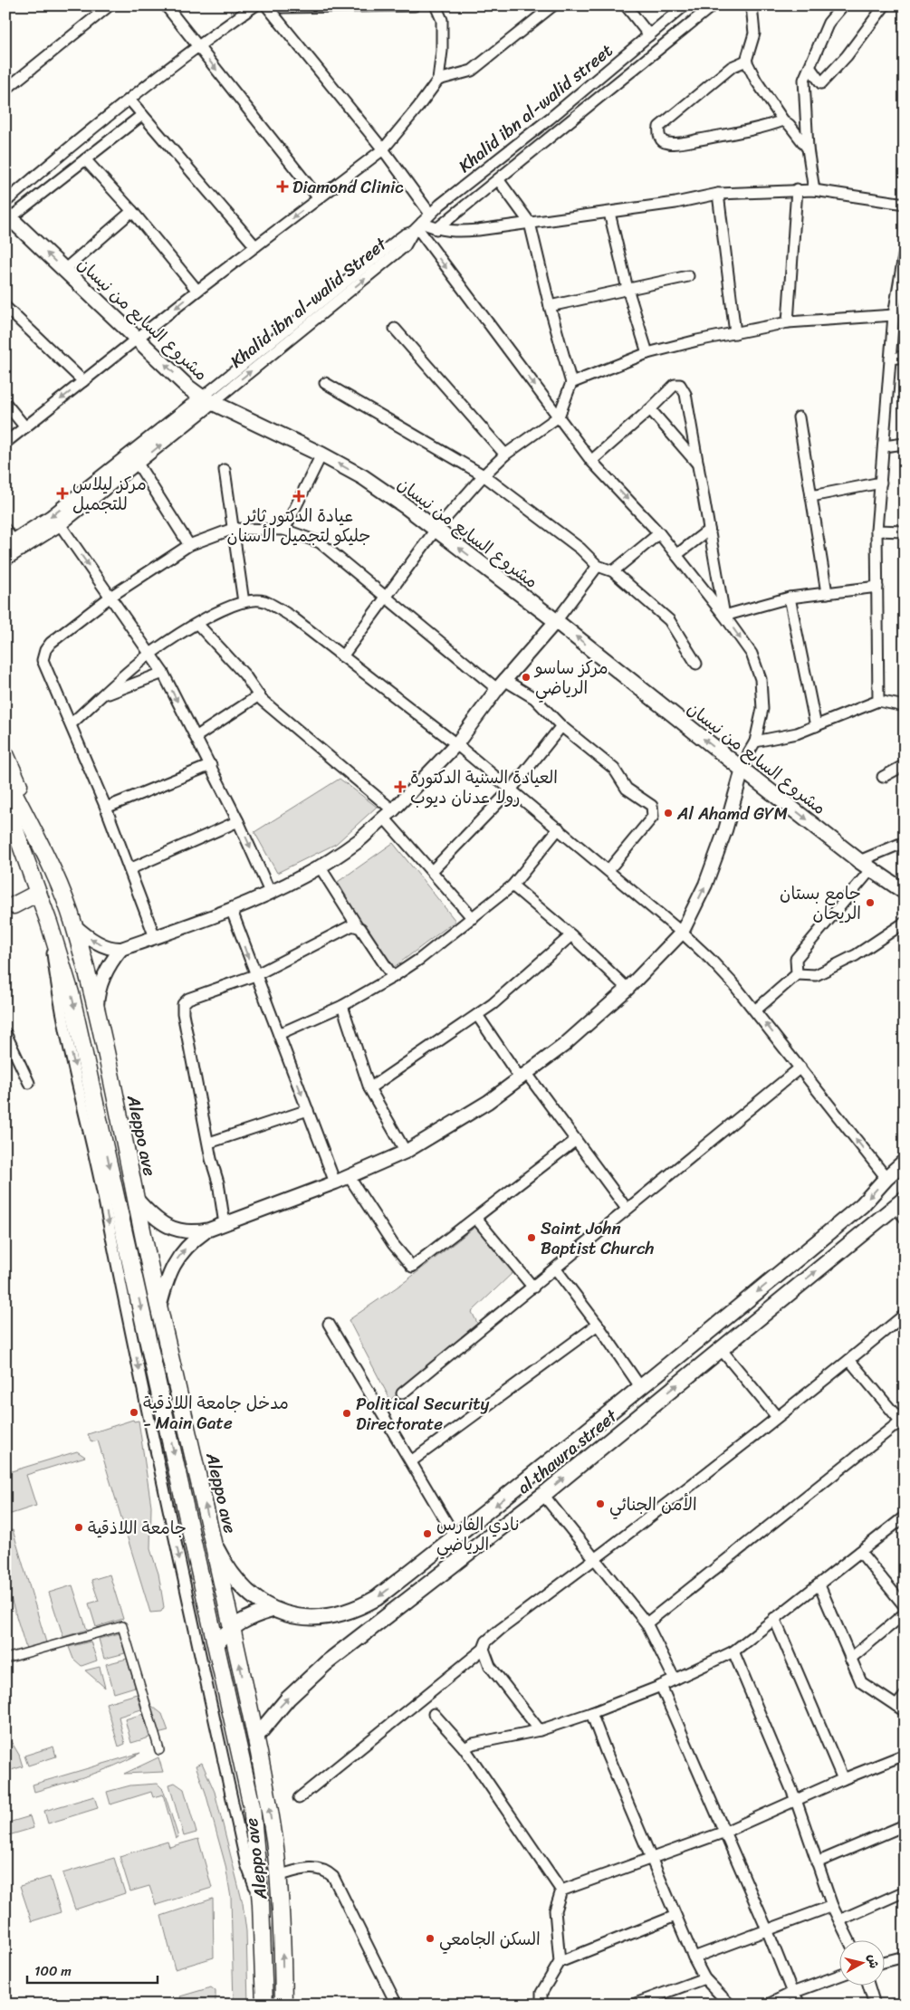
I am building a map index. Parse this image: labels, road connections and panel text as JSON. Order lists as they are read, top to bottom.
{
  "streets": {
    "main road": ["مشروع السابع من نيسان", "Aleppo ave", "al thawra street"],
    "street": ["Khalid ibn al-walid street", "Khalid ibn al-walid Street"]
  },
  "crossings": [
    ["Khalid ibn al-walid street", "Khalid ibn al-walid Street"],
    ["Khalid ibn al-walid Street", "مشروع السابع من نيسان"],
    ["Aleppo ave", "al thawra street"]
  ],
  "places": {
    "health": [
      "Diamond Clinic",
      "مركز ليلاس للتجميل",
      "عيادة الدكتور ثائر جليكو لتجميل الأسنان",
      "العيادة السنية الدكتورة رولا عدنان ديوب"
    ],
    "other": [
      "مركز ساسو الرياضي",
      "Al Ahamd GYM",
      "جامع بستان الريحان",
      "Saint John Baptist Church",
      "مدخل جامعة اللاذقية - Main Gate",
      "Political Security Directorate",
      "الأمن الجنائي",
      "جامعة اللاذقية",
      "نادي الفارس الرياضي",
      "السكن الجامعي"
    ]
  },
  "scale_bar": "100 m",
  "north": "right"
}
